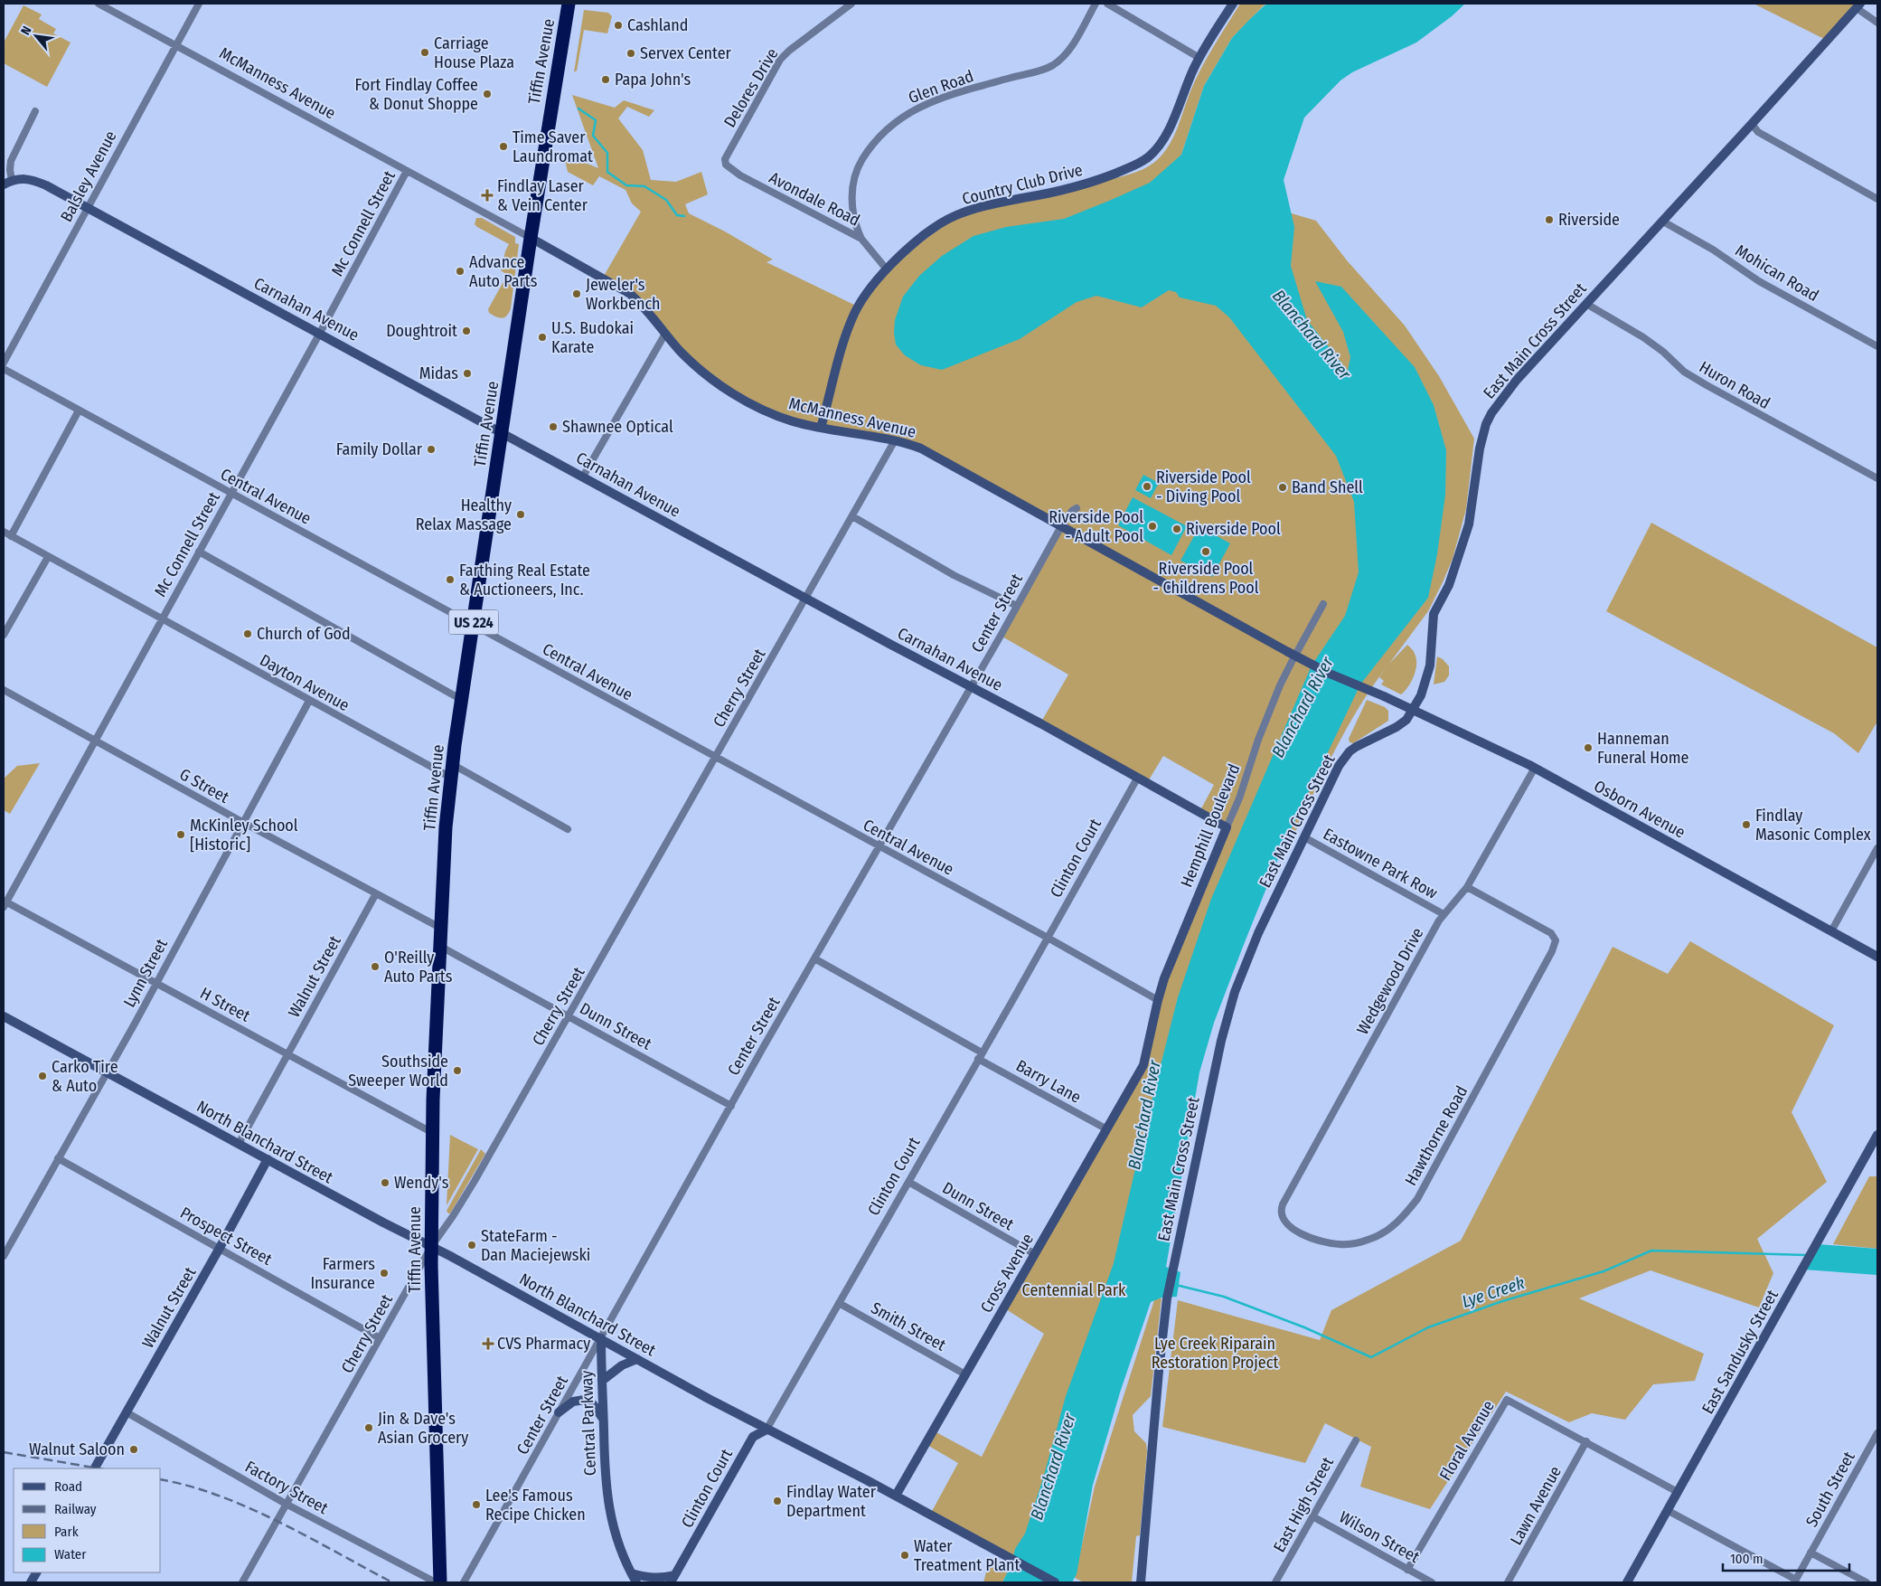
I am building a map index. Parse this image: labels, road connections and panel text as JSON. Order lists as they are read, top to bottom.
{
  "streets": {
    "highway": ["Tiffin Avenue", "US 224"],
    "main road": [
      "McManness Avenue",
      "Country Club Drive",
      "Carnahan Avenue",
      "East Main Cross Street",
      "Osborn Avenue",
      "Hemphill Boulevard",
      "Clinton Court",
      "Walnut Street",
      "North Blanchard Street",
      "Cross Avenue",
      "East Sandusky Street",
      "Central Parkway"
    ],
    "street": [
      "Glen Road",
      "Delores Drive",
      "Balsley Avenue",
      "Avondale Road",
      "Mc Connell Street",
      "Mohican Road",
      "Huron Road",
      "Central Avenue",
      "Center Street",
      "Dayton Avenue",
      "Cherry Street",
      "G Street",
      "Eastowne Park Row",
      "Lynn Street",
      "Wedgewood Drive",
      "H Street",
      "Dunn Street",
      "Barry Lane",
      "Hawthorne Road",
      "Prospect Street",
      "Smith Street",
      "Floral Avenue",
      "Factory Street",
      "South Street",
      "East High Street",
      "Lawn Avenue",
      "Wilson Street"
    ]
  },
  "crossings": [
    ["Tiffin Avenue", "McManness Avenue"],
    ["Tiffin Avenue", "Carnahan Avenue"],
    ["Tiffin Avenue", "Central Avenue"],
    ["Tiffin Avenue", "Dayton Avenue"],
    ["Tiffin Avenue", "Cherry Street"],
    ["Tiffin Avenue", "G Street"],
    ["Tiffin Avenue", "H Street"],
    ["Tiffin Avenue", "Dunn Street"],
    ["Tiffin Avenue", "North Blanchard Street"],
    ["McManness Avenue", "Balsley Avenue"],
    ["McManness Avenue", "Country Club Drive"],
    ["McManness Avenue", "Mc Connell Street"],
    ["McManness Avenue", "Center Street"],
    ["McManness Avenue", "Cherry Street"],
    ["McManness Avenue", "Osborn Avenue"],
    ["Glen Road", "Avondale Road"],
    ["Delores Drive", "Avondale Road"],
    ["Balsley Avenue", "Carnahan Avenue"],
    ["Country Club Drive", "Avondale Road"],
    ["Mc Connell Street", "Carnahan Avenue"],
    ["Mc Connell Street", "Central Avenue"],
    ["Mc Connell Street", "Dayton Avenue"],
    ["Mc Connell Street", "G Street"],
    ["Mc Connell Street", "H Street"],
    ["Mohican Road", "East Main Cross Street"],
    ["Carnahan Avenue", "Center Street"],
    ["Carnahan Avenue", "Cherry Street"],
    ["Carnahan Avenue", "Hemphill Boulevard"],
    ["Carnahan Avenue", "Clinton Court"],
    ["East Main Cross Street", "Huron Road"],
    ["East Main Cross Street", "Osborn Avenue"],
    ["East Main Cross Street", "Eastowne Park Row"],
    ["Central Avenue", "Center Street"],
    ["Central Avenue", "Cherry Street"],
    ["Central Avenue", "Hemphill Boulevard"],
    ["Central Avenue", "Clinton Court"],
    ["Center Street", "Dunn Street"],
    ["Center Street", "Barry Lane"],
    ["Center Street", "North Blanchard Street"],
    ["Center Street", "Central Parkway"],
    ["Dayton Avenue", "Lynn Street"],
    ["Cherry Street", "Dunn Street"],
    ["Cherry Street", "North Blanchard Street"],
    ["Cherry Street", "Prospect Street"],
    ["Cherry Street", "Factory Street"],
    ["G Street", "Lynn Street"],
    ["G Street", "Walnut Street"],
    ["Osborn Avenue", "Wedgewood Drive"],
    ["Hemphill Boulevard", "Cross Avenue"],
    ["Clinton Court", "Dunn Street"],
    ["Clinton Court", "Barry Lane"],
    ["Clinton Court", "North Blanchard Street"],
    ["Clinton Court", "Smith Street"],
    ["Eastowne Park Row", "Wedgewood Drive"],
    ["Lynn Street", "H Street"],
    ["Lynn Street", "North Blanchard Street"],
    ["Lynn Street", "Prospect Street"],
    ["Walnut Street", "H Street"],
    ["Walnut Street", "North Blanchard Street"],
    ["Walnut Street", "Prospect Street"],
    ["Walnut Street", "Factory Street"],
    ["Wedgewood Drive", "Hawthorne Road"],
    ["Dunn Street", "Cross Avenue"],
    ["Barry Lane", "Cross Avenue"],
    ["North Blanchard Street", "Cross Avenue"],
    ["North Blanchard Street", "Central Parkway"],
    ["Cross Avenue", "Smith Street"],
    ["East Sandusky Street", "Floral Avenue"],
    ["Floral Avenue", "Lawn Avenue"],
    ["Floral Avenue", "Wilson Street"],
    ["East High Street", "Wilson Street"]
  ],
  "water": ["Blanchard River", "Lye Creek"],
  "parks": ["Centennial Park", "Lye Creek Riparain Restoration Project"],
  "places": {
    "other": [
      "Cashland",
      "Carriage House Plaza",
      "Servex Center",
      "Papa John's",
      "Fort Findlay Coffee & Donut Shoppe",
      "Time Saver Laundromat",
      "Riverside",
      "Advance Auto Parts",
      "Jeweler's Workbench",
      "Doughtroit",
      "U.S. Budokai Karate",
      "Midas",
      "Shawnee Optical",
      "Family Dollar",
      "Riverside Pool - Diving Pool",
      "Band Shell",
      "Healthy Relax Massage",
      "Riverside Pool - Adult Pool",
      "Riverside Pool",
      "Riverside Pool - Childrens Pool",
      "Farthing Real Estate & Auctioneers, Inc.",
      "Church of God",
      "Hanneman Funeral Home",
      "Findlay Masonic Complex",
      "McKinley School [Historic]",
      "O'Reilly Auto Parts",
      "Southside Sweeper World",
      "Carko Tire & Auto",
      "Wendy's",
      "StateFarm - Dan Maciejewski",
      "Farmers Insurance",
      "Jin & Dave's Asian Grocery",
      "Walnut Saloon",
      "Findlay Water Department",
      "Lee's Famous Recipe Chicken",
      "Water Treatment Plant"
    ],
    "health": ["Findlay Laser & Vein Center", "CVS Pharmacy"]
  },
  "legend": [
    "Road",
    "Railway",
    "Park",
    "Water"
  ],
  "scale_bar": "100 m",
  "north": "top left"
}
